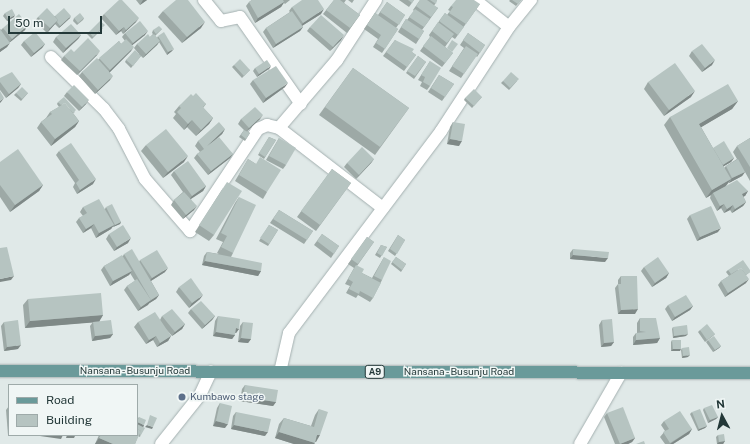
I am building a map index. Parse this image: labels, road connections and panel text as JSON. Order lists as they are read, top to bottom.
{
  "streets": {
    "main road": ["Nansana - Busunju Road", "A9"]
  },
  "places": ["Kumbawo stage"],
  "legend": ["Road", "Building"],
  "scale_bar": "50 m",
  "north": "top"
}
